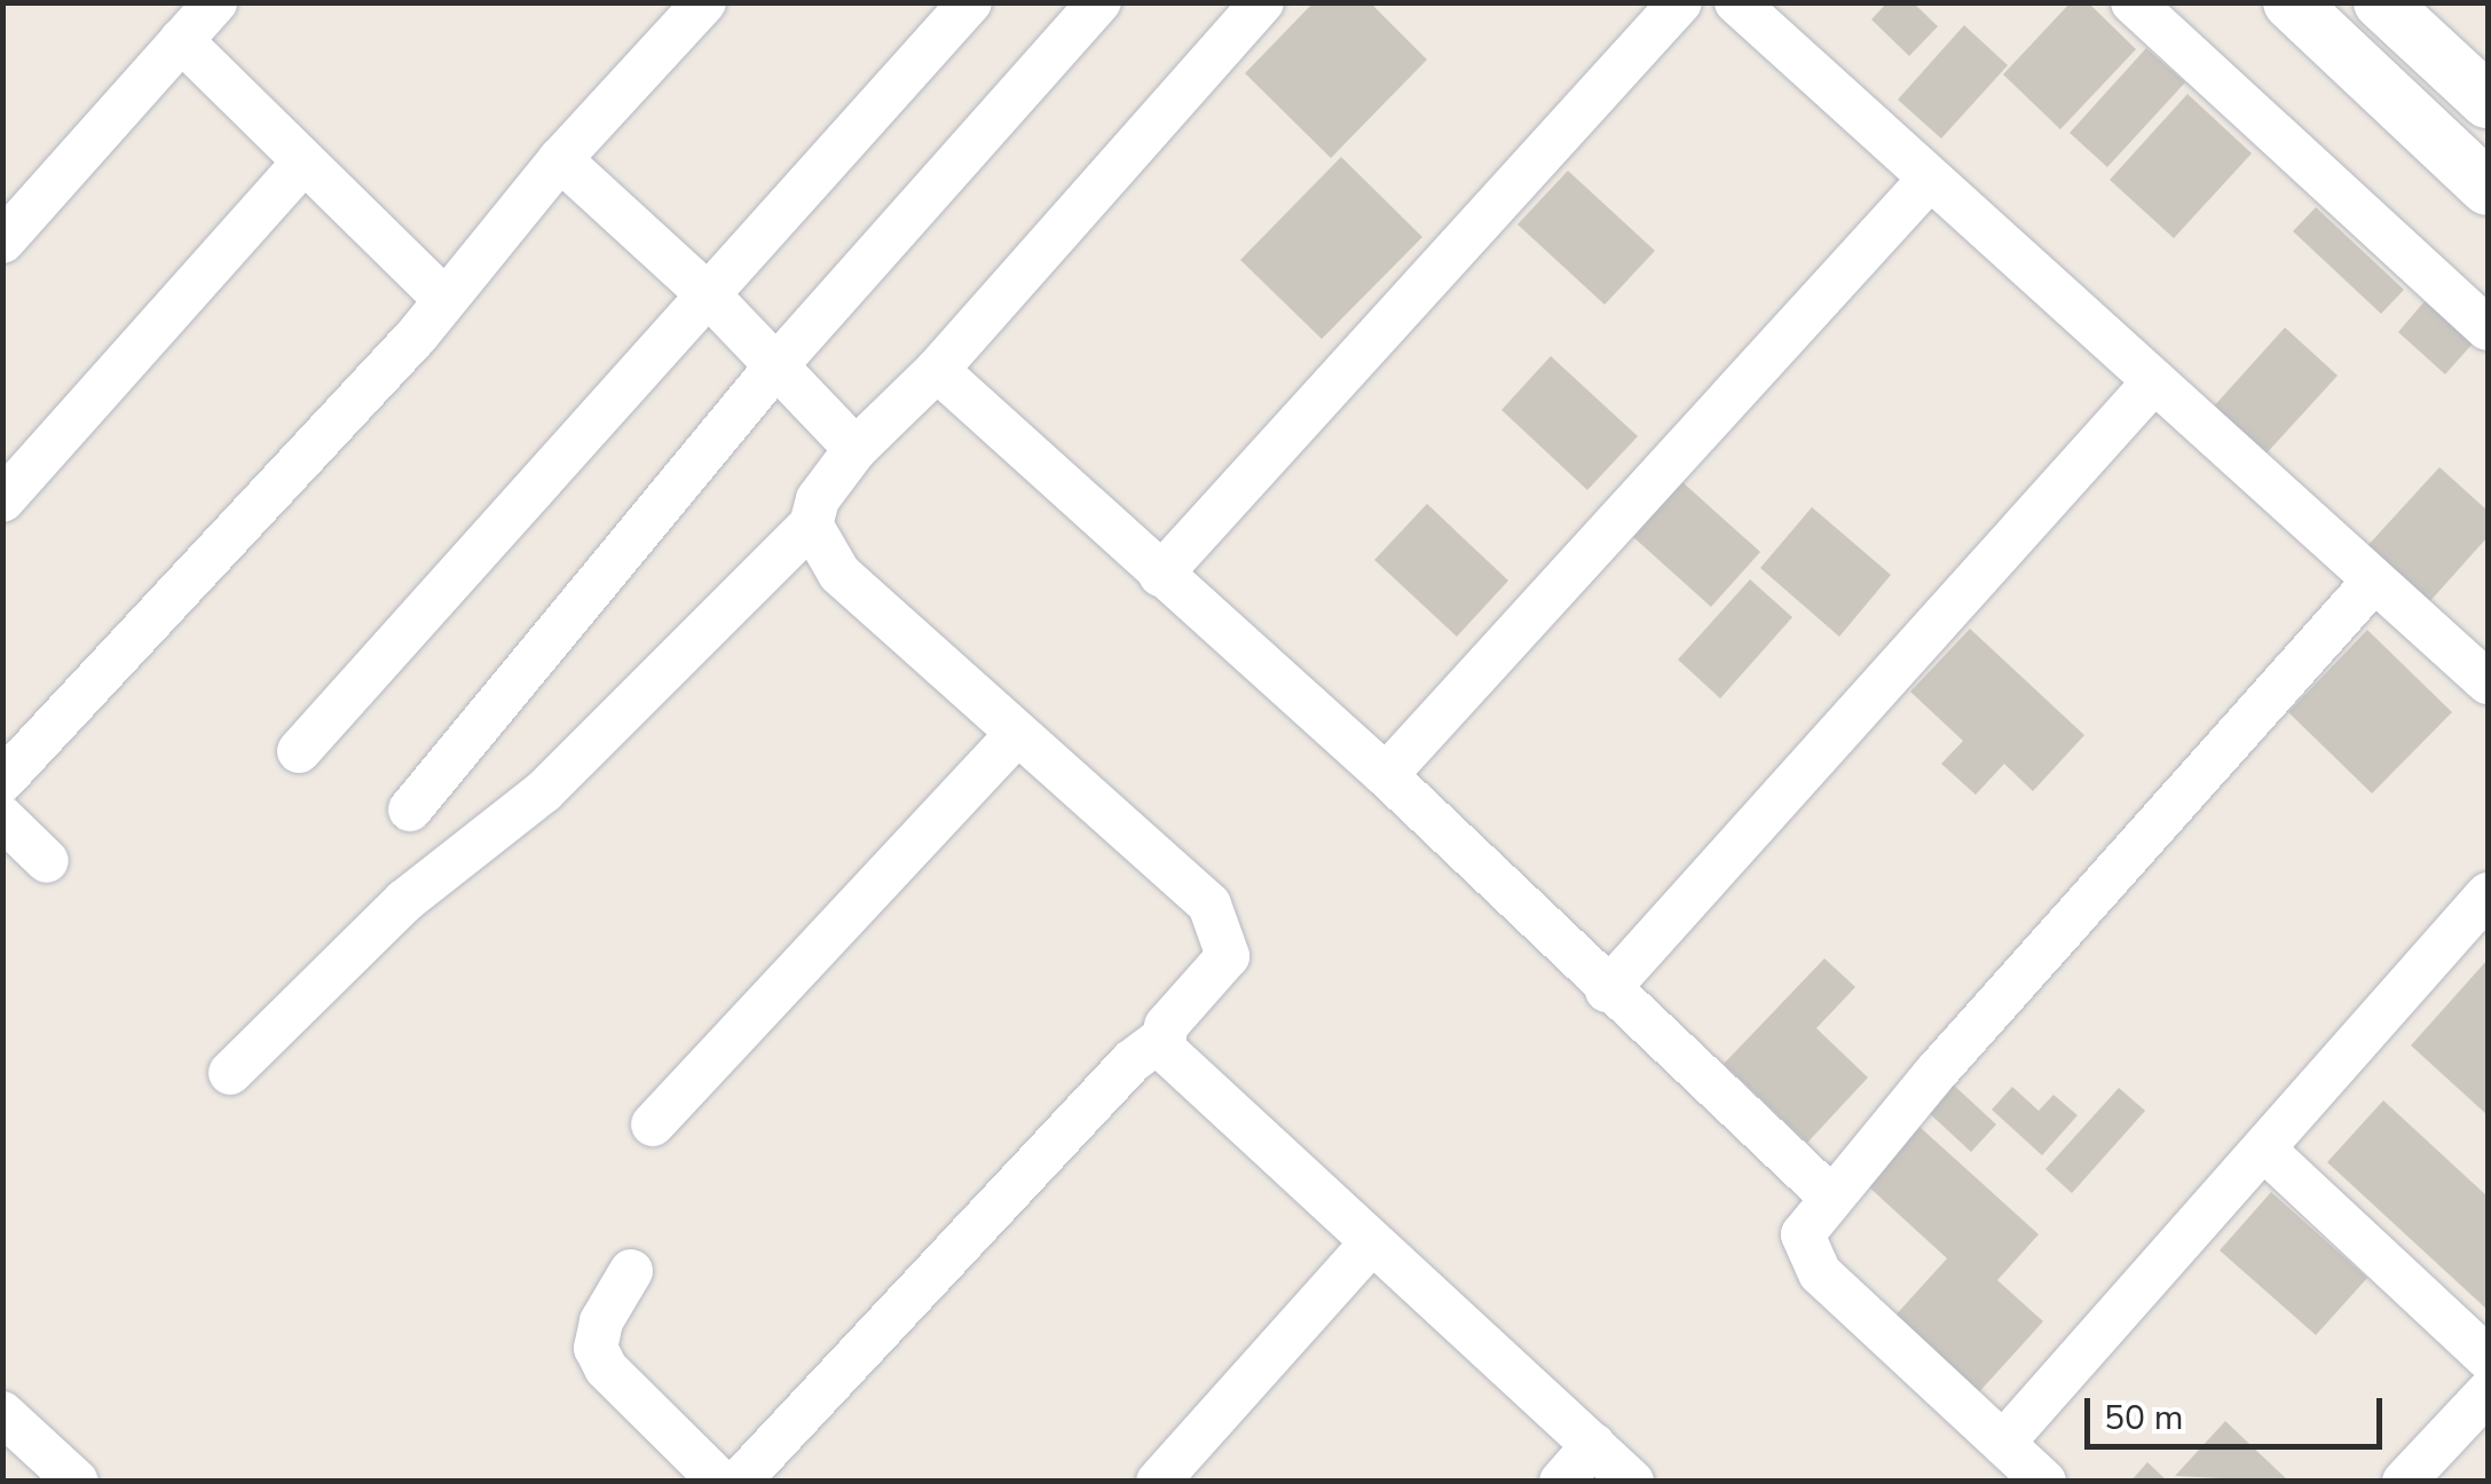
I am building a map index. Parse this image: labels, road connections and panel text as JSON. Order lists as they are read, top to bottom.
{
  "scale_bar": "50 m"
}
